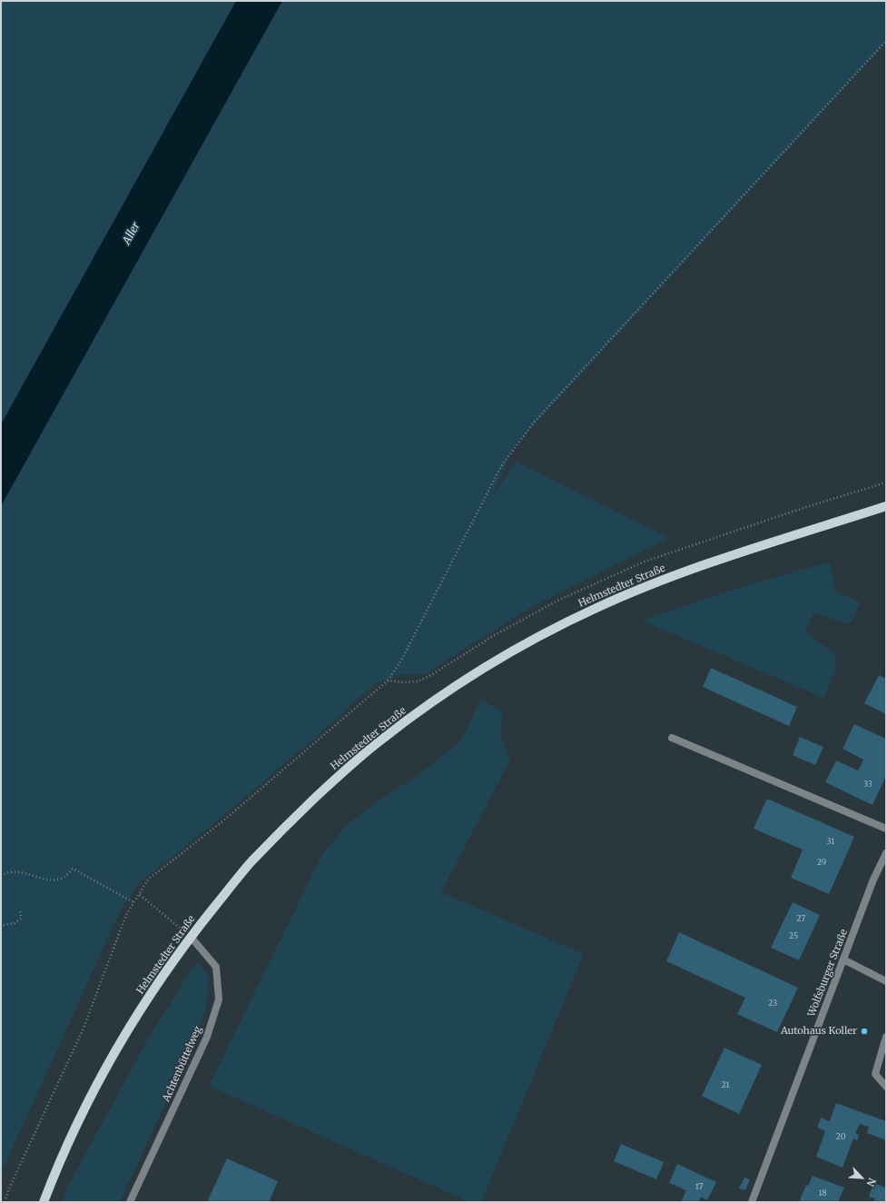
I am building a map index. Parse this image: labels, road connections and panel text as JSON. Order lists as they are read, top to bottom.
{
  "streets": {
    "main road": ["Helmstedter Straße"],
    "street": ["Wolfsburger Straße", "Achtenbüttelweg"]
  },
  "crossings": [
    ["Helmstedter Straße", "Achtenbüttelweg"]
  ],
  "water": ["Aller"],
  "places": ["Autohaus Koller"],
  "house_numbers": [
    "33",
    "31",
    "29",
    "27",
    "25",
    "23",
    "21",
    "20",
    "17",
    "18"
  ],
  "north": "bottom right"
}
